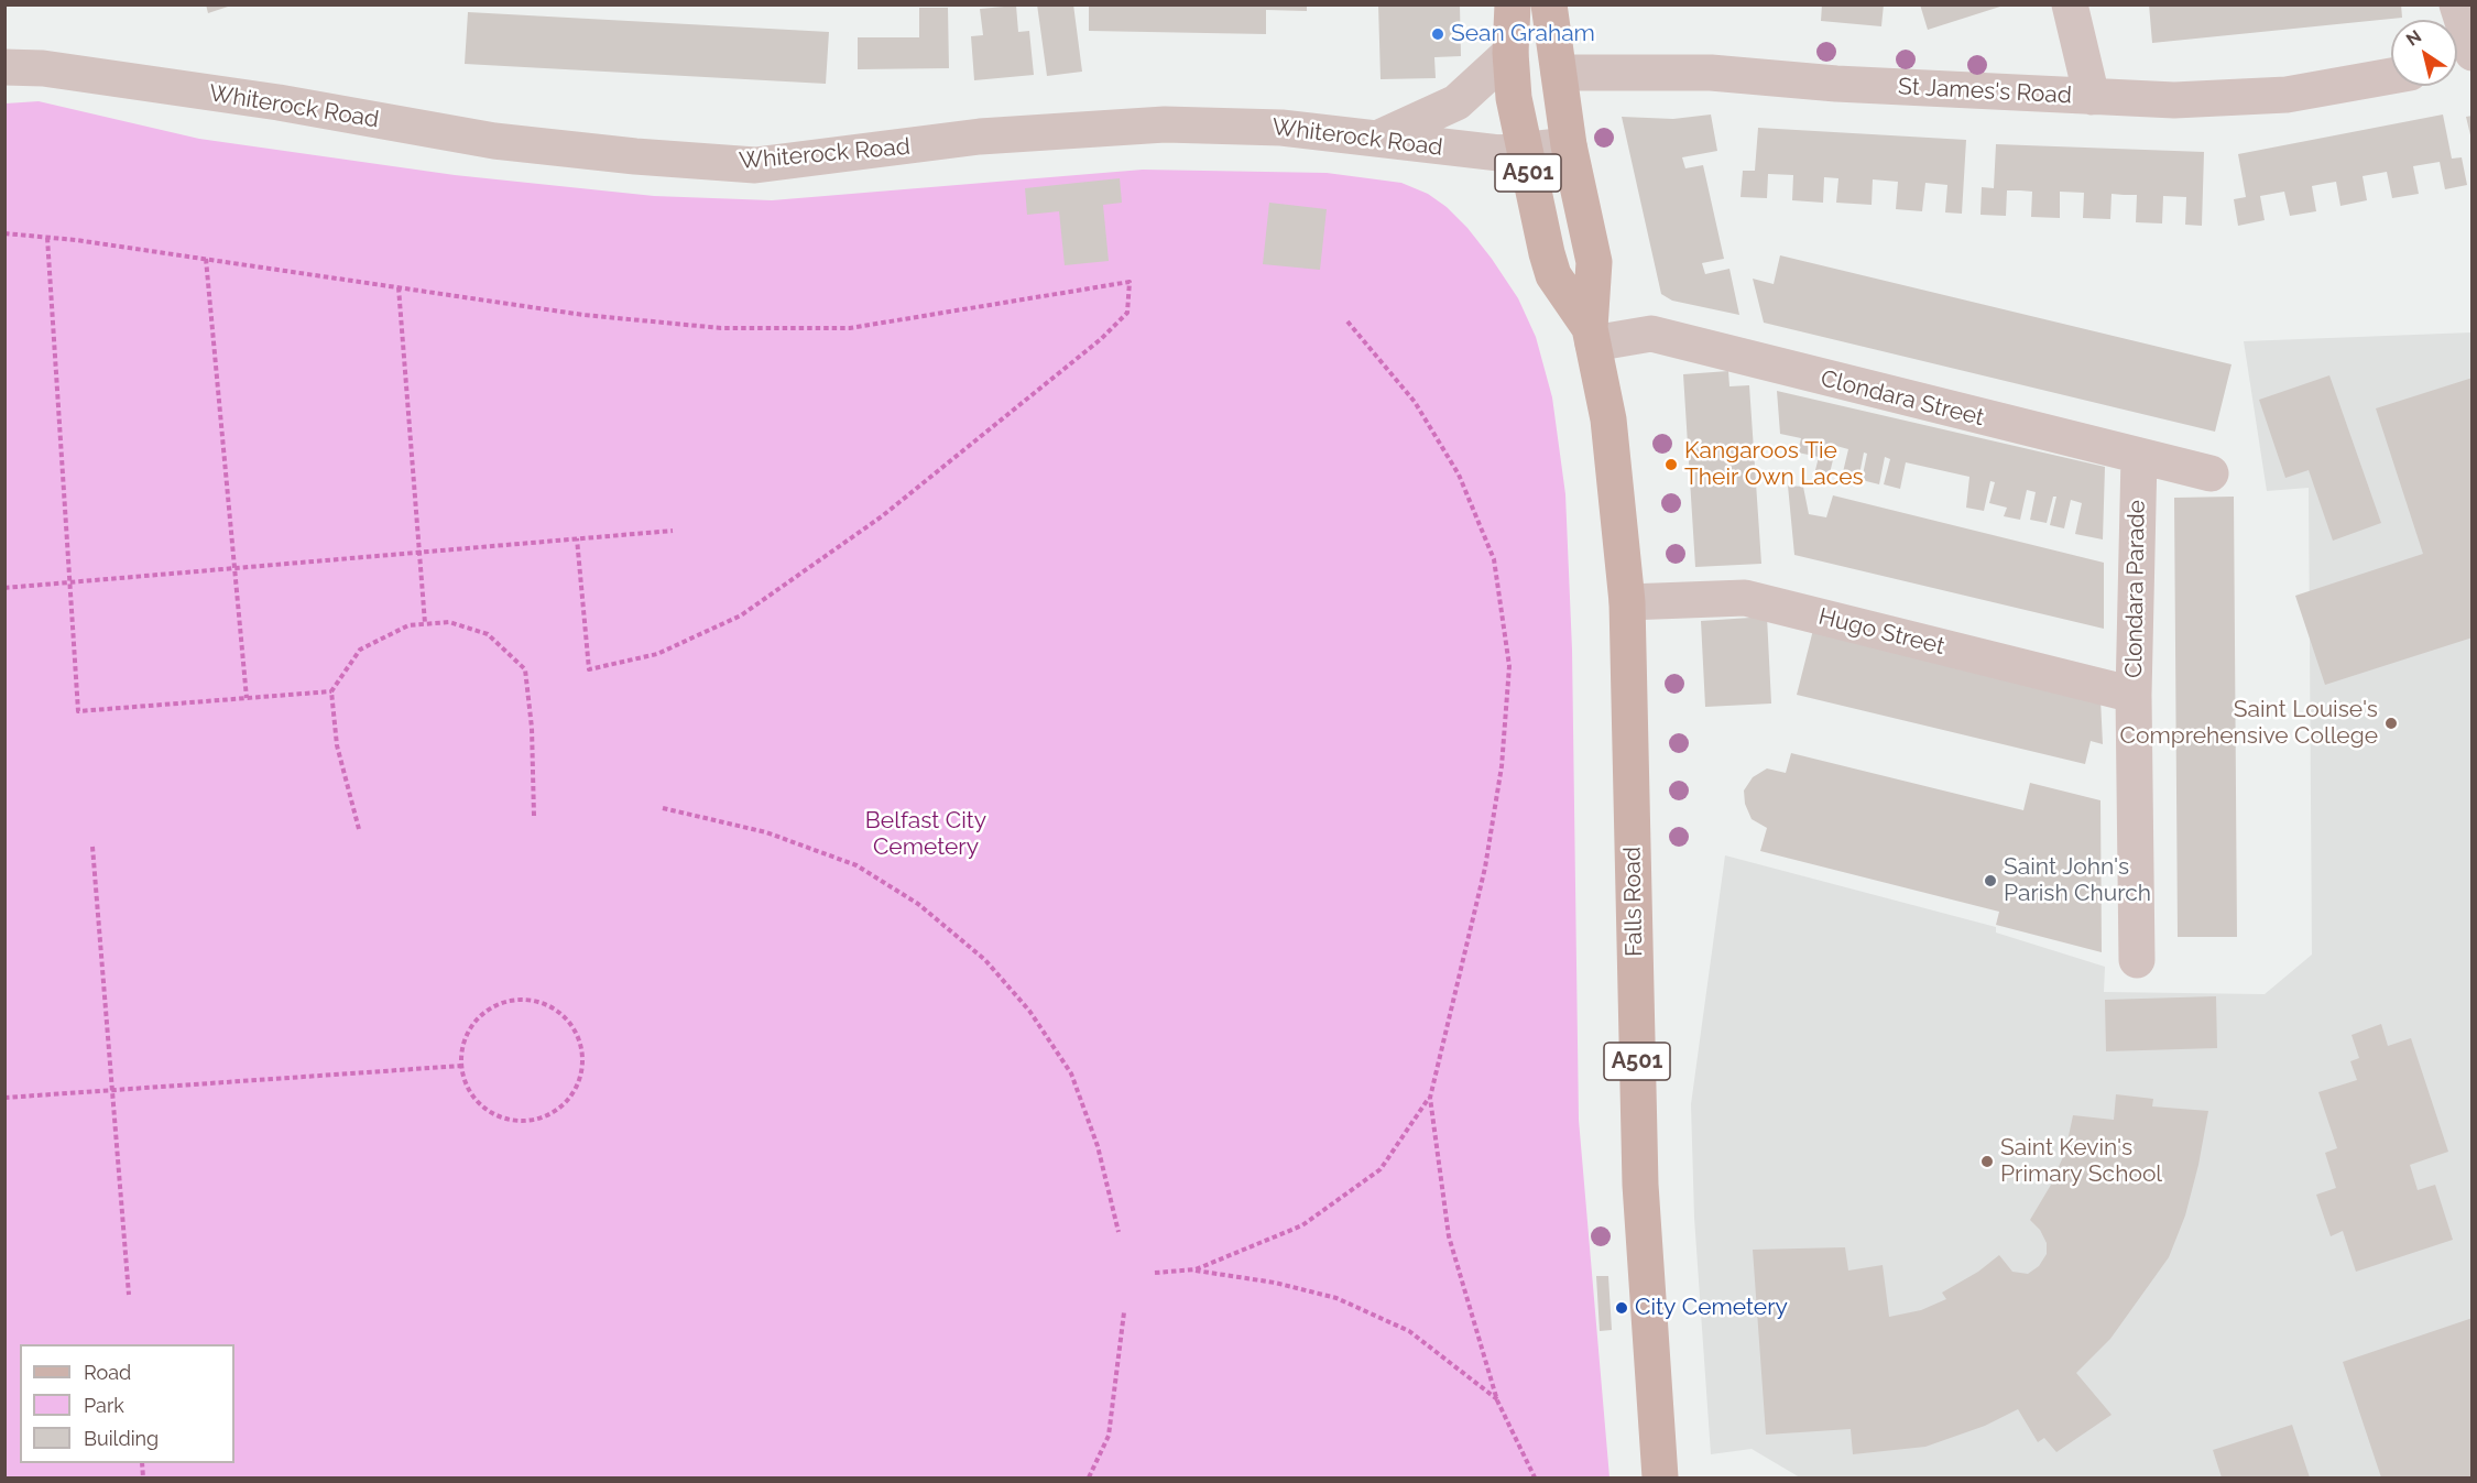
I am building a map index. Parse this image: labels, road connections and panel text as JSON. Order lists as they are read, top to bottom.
{
  "streets": {
    "main road": ["A501", "Falls Road"],
    "street": [
      "St James's Road",
      "Whiterock Road",
      "Clondara Street",
      "Clondara Parade",
      "Hugo Street"
    ]
  },
  "crossings": [
    ["St James's Road", "Falls Road"],
    ["Whiterock Road", "Falls Road"],
    ["Clondara Street", "Clondara Parade"],
    ["Clondara Street", "Falls Road"],
    ["Clondara Parade", "Hugo Street"],
    ["Hugo Street", "Falls Road"]
  ],
  "parks": ["Belfast City Cemetery"],
  "places": [
    "Sean Graham",
    "Kangaroos Tie Their Own Laces",
    "Saint Louise's Comprehensive College",
    "Saint John's Parish Church",
    "Saint Kevin's Primary School",
    "City Cemetery"
  ],
  "legend": ["Road", "Park", "Building"],
  "north": "top left"
}
